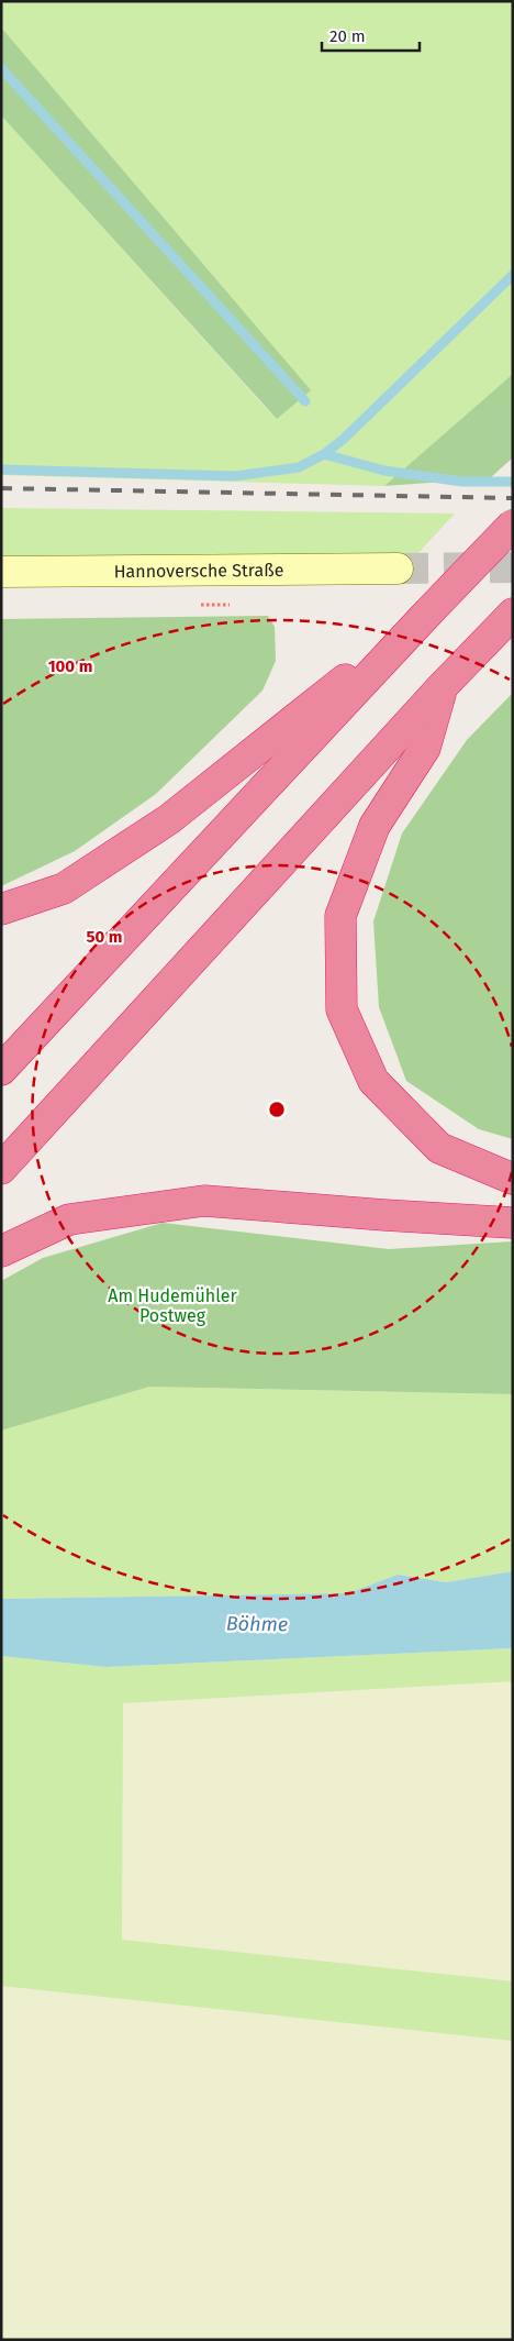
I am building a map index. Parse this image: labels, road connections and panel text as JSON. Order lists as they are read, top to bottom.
{
  "streets": {
    "main road": ["Hannoversche Straße"]
  },
  "water": ["Böhme"],
  "parks": ["Am Hudemühler Postweg"],
  "scale_bar": "20 m",
  "rings": ["100 m", "50 m"]
}
